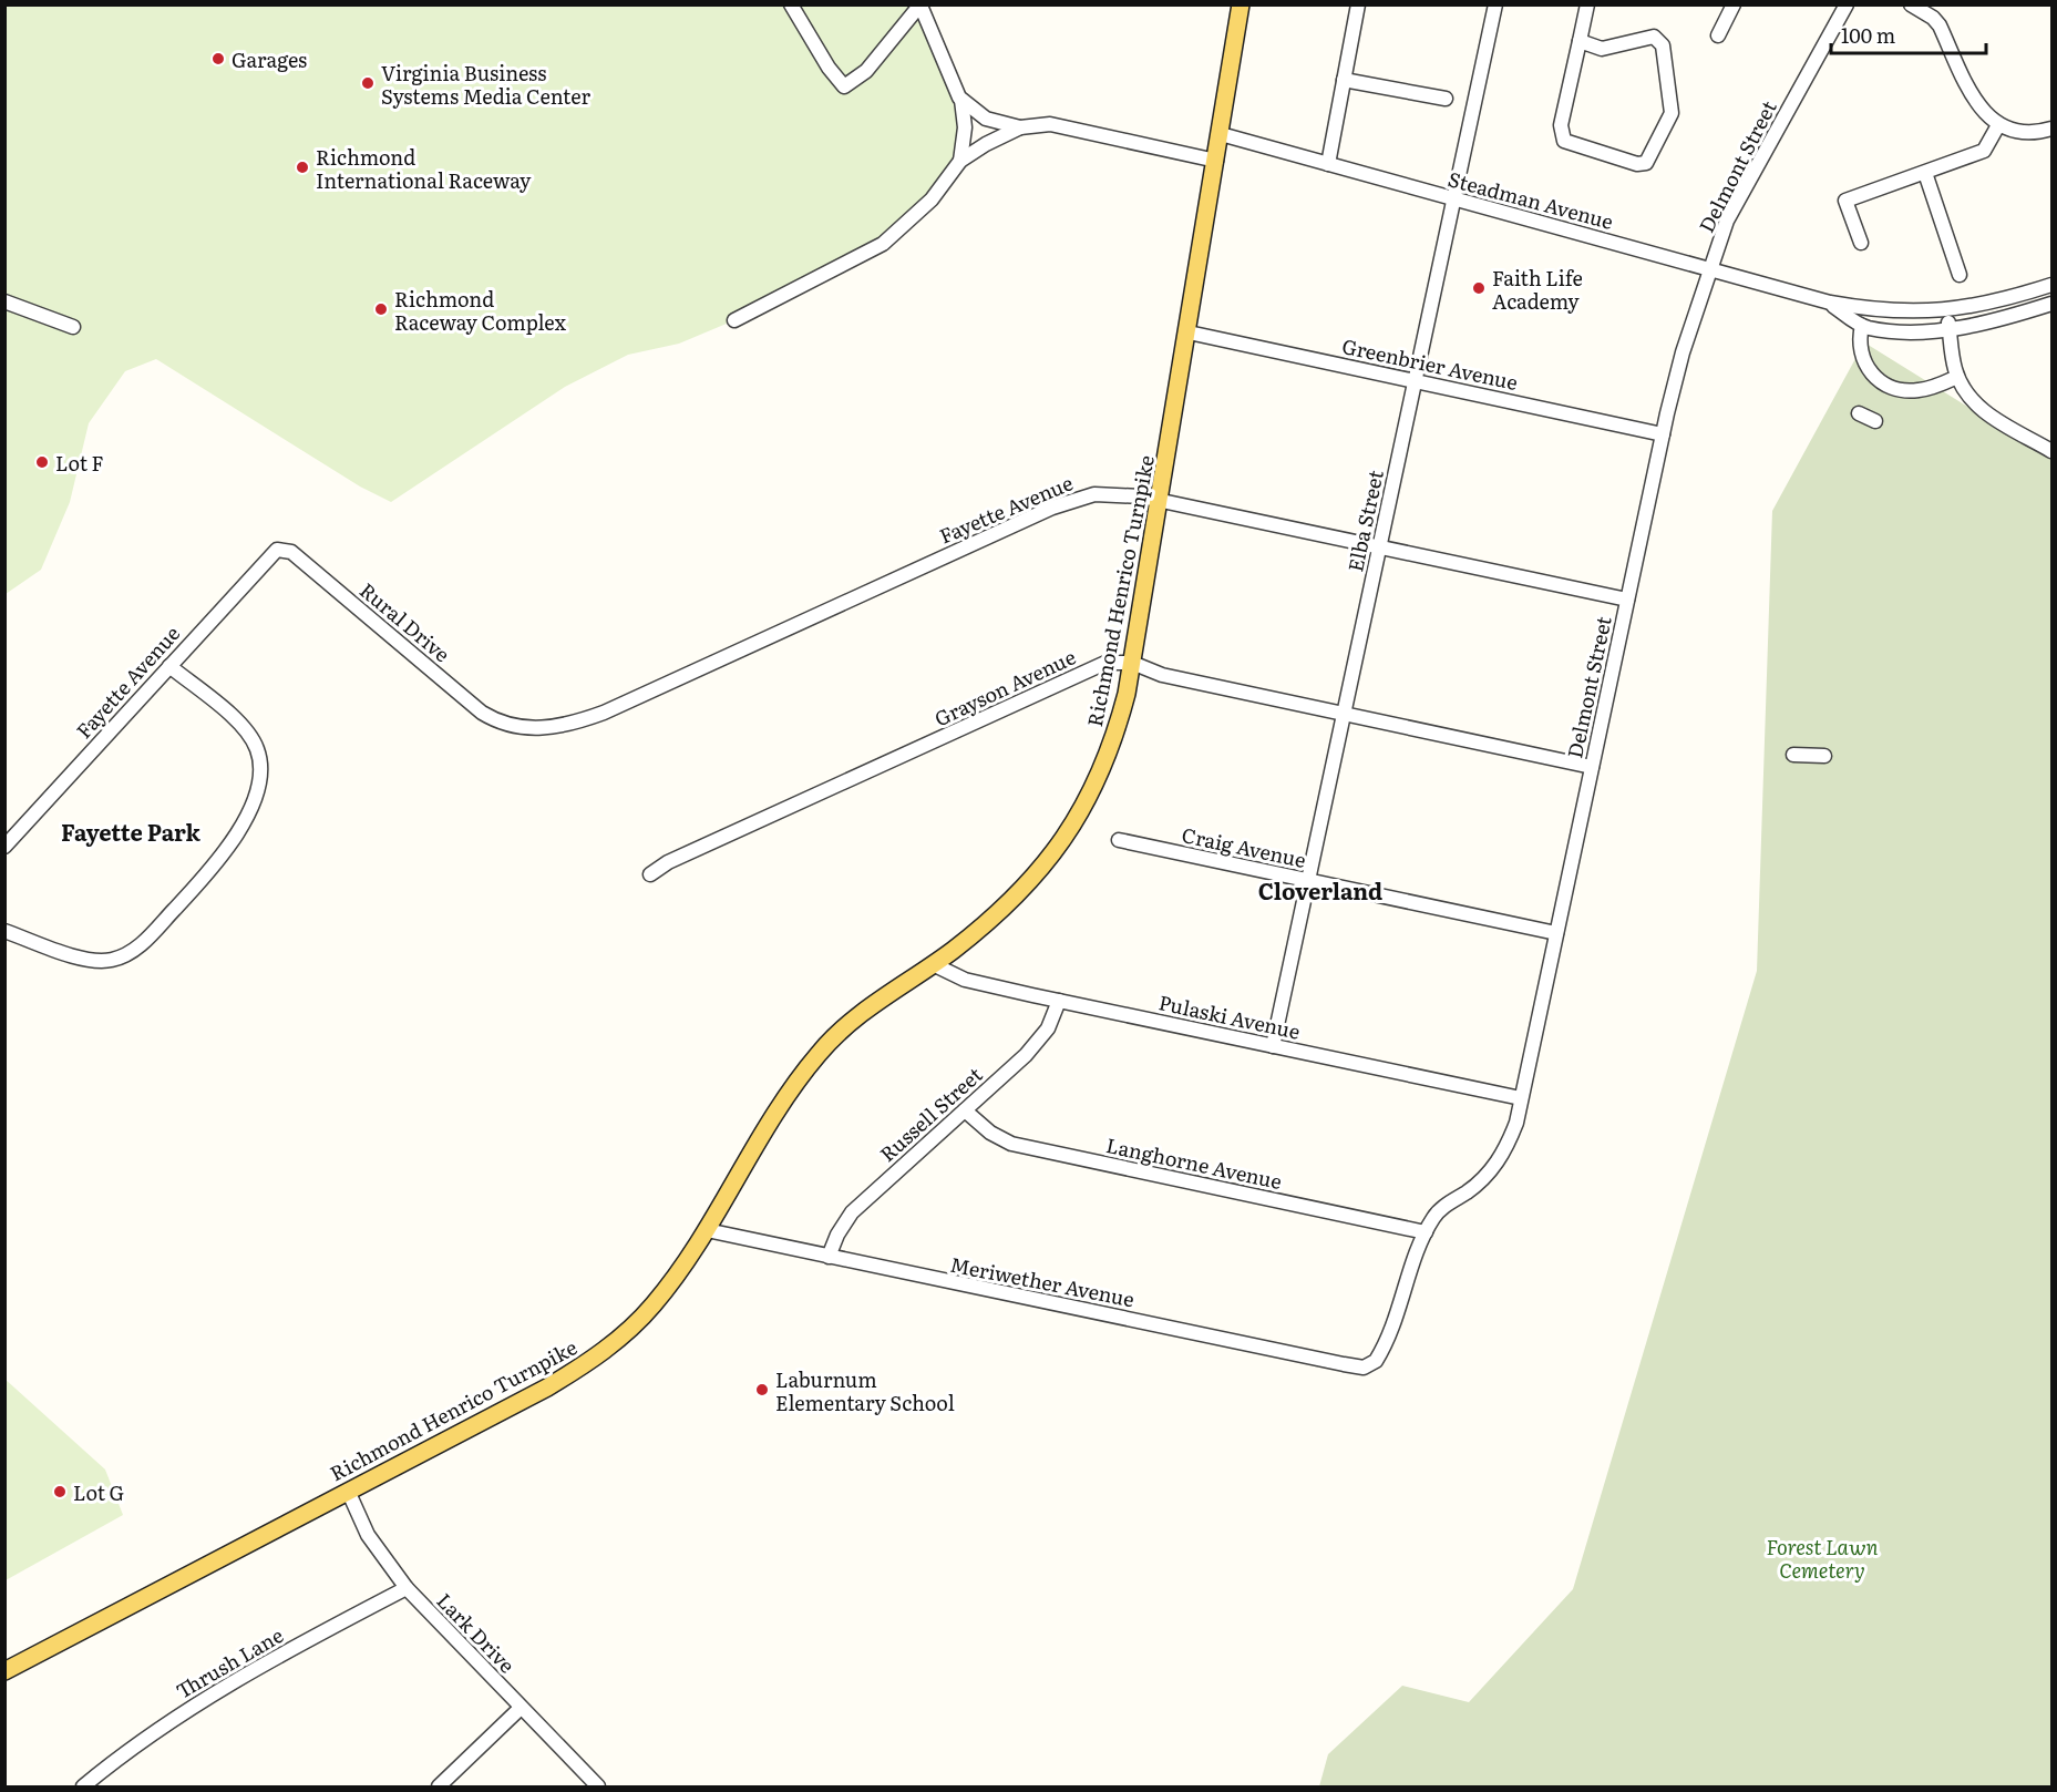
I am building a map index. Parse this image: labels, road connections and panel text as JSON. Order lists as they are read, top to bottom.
{
  "streets": {
    "main road": ["Richmond Henrico Turnpike"],
    "street": [
      "Delmont Street",
      "Steadman Avenue",
      "Greenbrier Avenue",
      "Fayette Avenue",
      "Elba Street",
      "Rural Drive",
      "Grayson Avenue",
      "Craig Avenue",
      "Pulaski Avenue",
      "Russell Street",
      "Langhorne Avenue",
      "Meriwether Avenue",
      "Lark Drive",
      "Thrush Lane"
    ]
  },
  "crossings": [
    ["Delmont Street", "Steadman Avenue"],
    ["Delmont Street", "Greenbrier Avenue"],
    ["Delmont Street", "Fayette Avenue"],
    ["Delmont Street", "Grayson Avenue"],
    ["Delmont Street", "Craig Avenue"],
    ["Delmont Street", "Pulaski Avenue"],
    ["Delmont Street", "Langhorne Avenue"],
    ["Delmont Street", "Meriwether Avenue"],
    ["Steadman Avenue", "Elba Street"],
    ["Steadman Avenue", "Richmond Henrico Turnpike"],
    ["Greenbrier Avenue", "Elba Street"],
    ["Greenbrier Avenue", "Richmond Henrico Turnpike"],
    ["Fayette Avenue", "Elba Street"],
    ["Fayette Avenue", "Richmond Henrico Turnpike"],
    ["Fayette Avenue", "Rural Drive"],
    ["Elba Street", "Grayson Avenue"],
    ["Elba Street", "Craig Avenue"],
    ["Elba Street", "Pulaski Avenue"],
    ["Richmond Henrico Turnpike", "Grayson Avenue"],
    ["Richmond Henrico Turnpike", "Pulaski Avenue"],
    ["Richmond Henrico Turnpike", "Meriwether Avenue"],
    ["Richmond Henrico Turnpike", "Lark Drive"],
    ["Pulaski Avenue", "Russell Street"],
    ["Russell Street", "Langhorne Avenue"],
    ["Russell Street", "Meriwether Avenue"],
    ["Lark Drive", "Thrush Lane"]
  ],
  "districts": ["Fayette Park", "Cloverland"],
  "parks": ["Forest Lawn Cemetery"],
  "places": [
    "Garages",
    "Virginia Business Systems Media Center",
    "Richmond International Raceway",
    "Faith Life Academy",
    "Richmond Raceway Complex",
    "Lot F",
    "Laburnum Elementary School",
    "Lot G"
  ],
  "scale_bar": "100 m"
}
